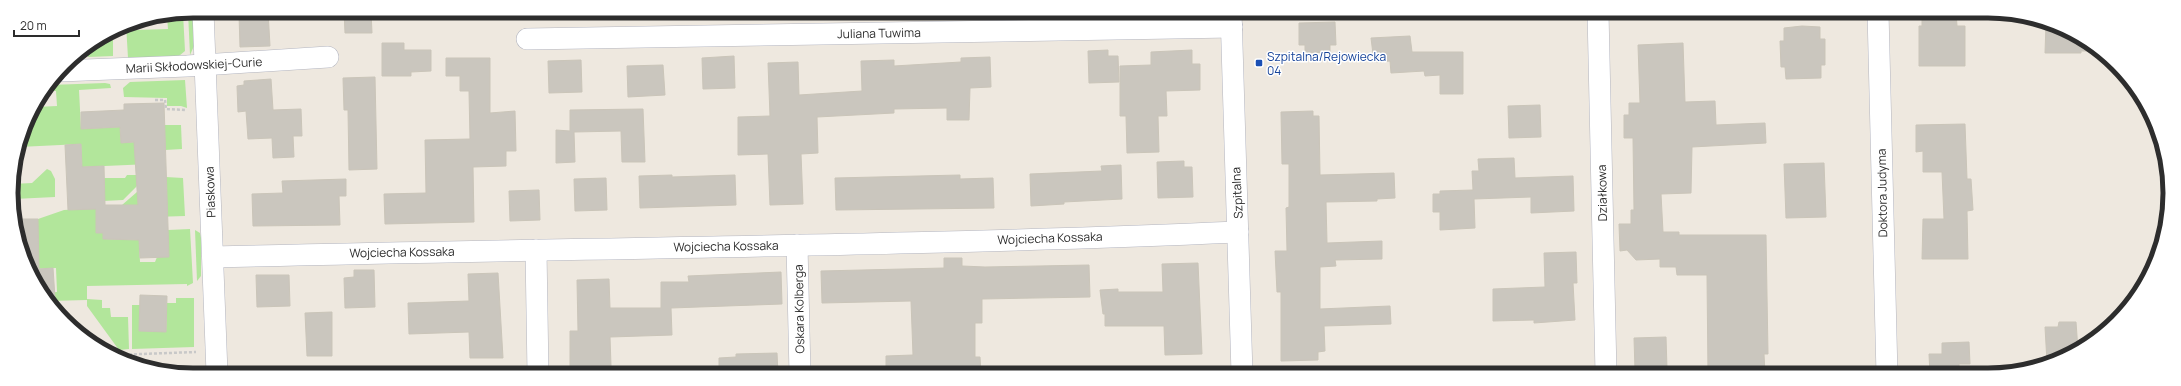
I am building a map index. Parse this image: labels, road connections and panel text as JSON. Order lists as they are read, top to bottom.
{
  "streets": {
    "street": [
      "Juliana Tuwima",
      "Marii Skłodowskiej-Curie",
      "Piaskowa",
      "Szpitalna",
      "Działkowa",
      "Doktora Judyma",
      "Wojciecha Kossaka",
      "Oskara Kolberga"
    ]
  },
  "crossings": [
    ["Juliana Tuwima", "Szpitalna"],
    ["Marii Skłodowskiej-Curie", "Piaskowa"],
    ["Piaskowa", "Wojciecha Kossaka"],
    ["Szpitalna", "Wojciecha Kossaka"],
    ["Wojciecha Kossaka", "Oskara Kolberga"]
  ],
  "places": {
    "transit": ["Szpitalna/Rejowiecka 04"]
  },
  "scale_bar": "20 m"
}
